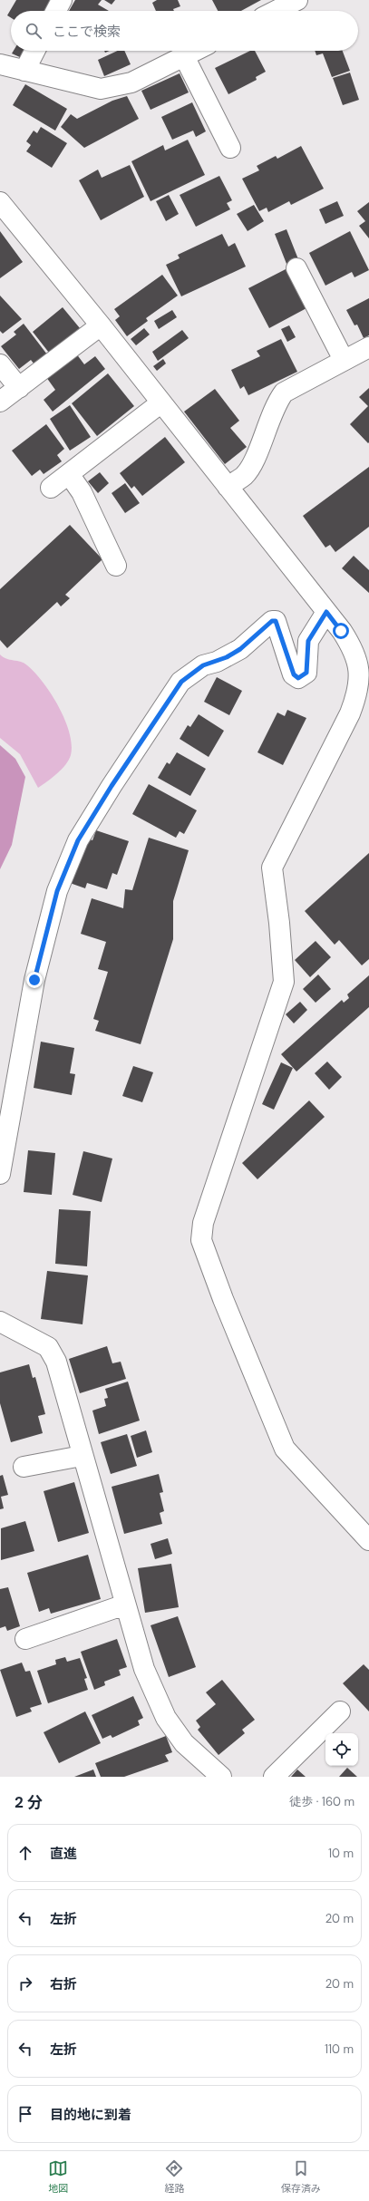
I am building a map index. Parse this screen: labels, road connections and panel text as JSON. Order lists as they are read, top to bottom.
{
  "page": {
    "search": "ここで検索",
    "heading": ["2 分", "徒歩 · 160 m"],
    "list": [
      ["直進", "10 m"],
      ["左折", "20 m"],
      ["右折", "20 m"],
      ["左折", "110 m"],
      "目的地に到着"
    ],
    "nav": ["地図", "経路", "保存済み"]
  }
}
